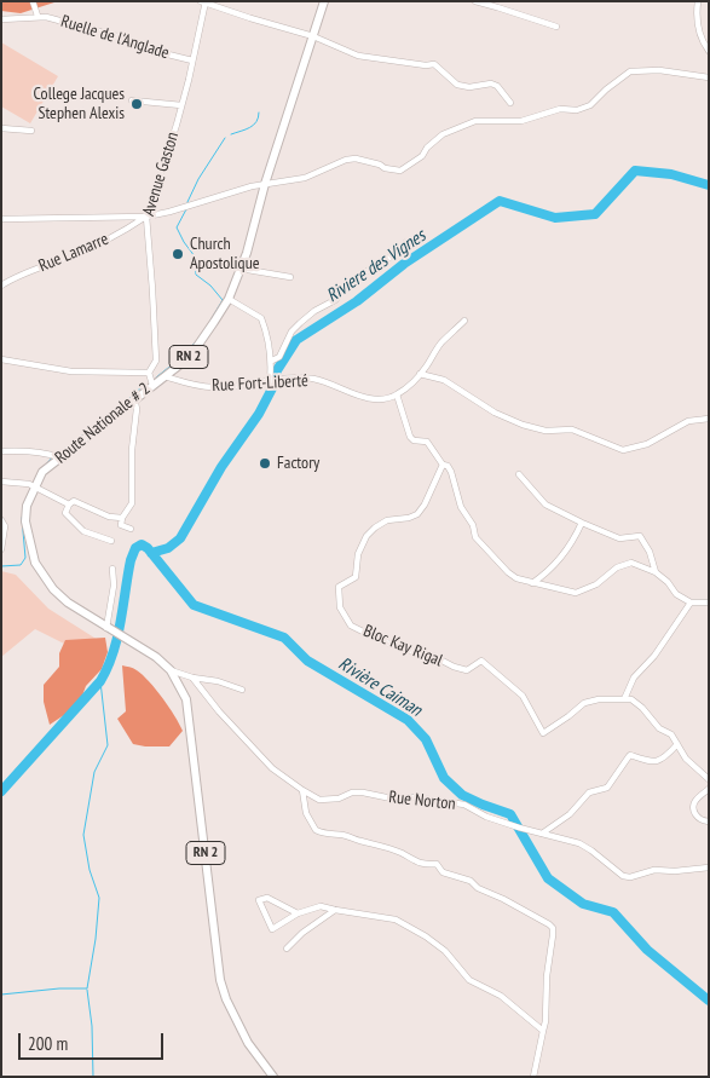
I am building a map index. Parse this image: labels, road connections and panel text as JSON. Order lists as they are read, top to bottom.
{
  "streets": {
    "main road": ["RN 2", "Route Nationale # 2"],
    "street": [
      "Ruelle de l'Anglade",
      "Avenue Gaston",
      "Rue Lamarre",
      "Rue Fort-Liberté",
      "Bloc Kay Rigal",
      "Rue Norton"
    ]
  },
  "crossings": [
    ["Ruelle de l'Anglade", "Avenue Gaston"],
    ["Avenue Gaston", "Rue Lamarre"],
    ["Avenue Gaston", "Route Nationale # 2"],
    ["RN 2", "Route Nationale # 2"],
    ["Rue Fort-Liberté", "Route Nationale # 2"]
  ],
  "water": ["Riviere des Vignes", "Rivière Caiman"],
  "places": ["College Jacques Stephen Alexis", "Church Apostolique", "Factory"],
  "scale_bar": "200 m"
}
